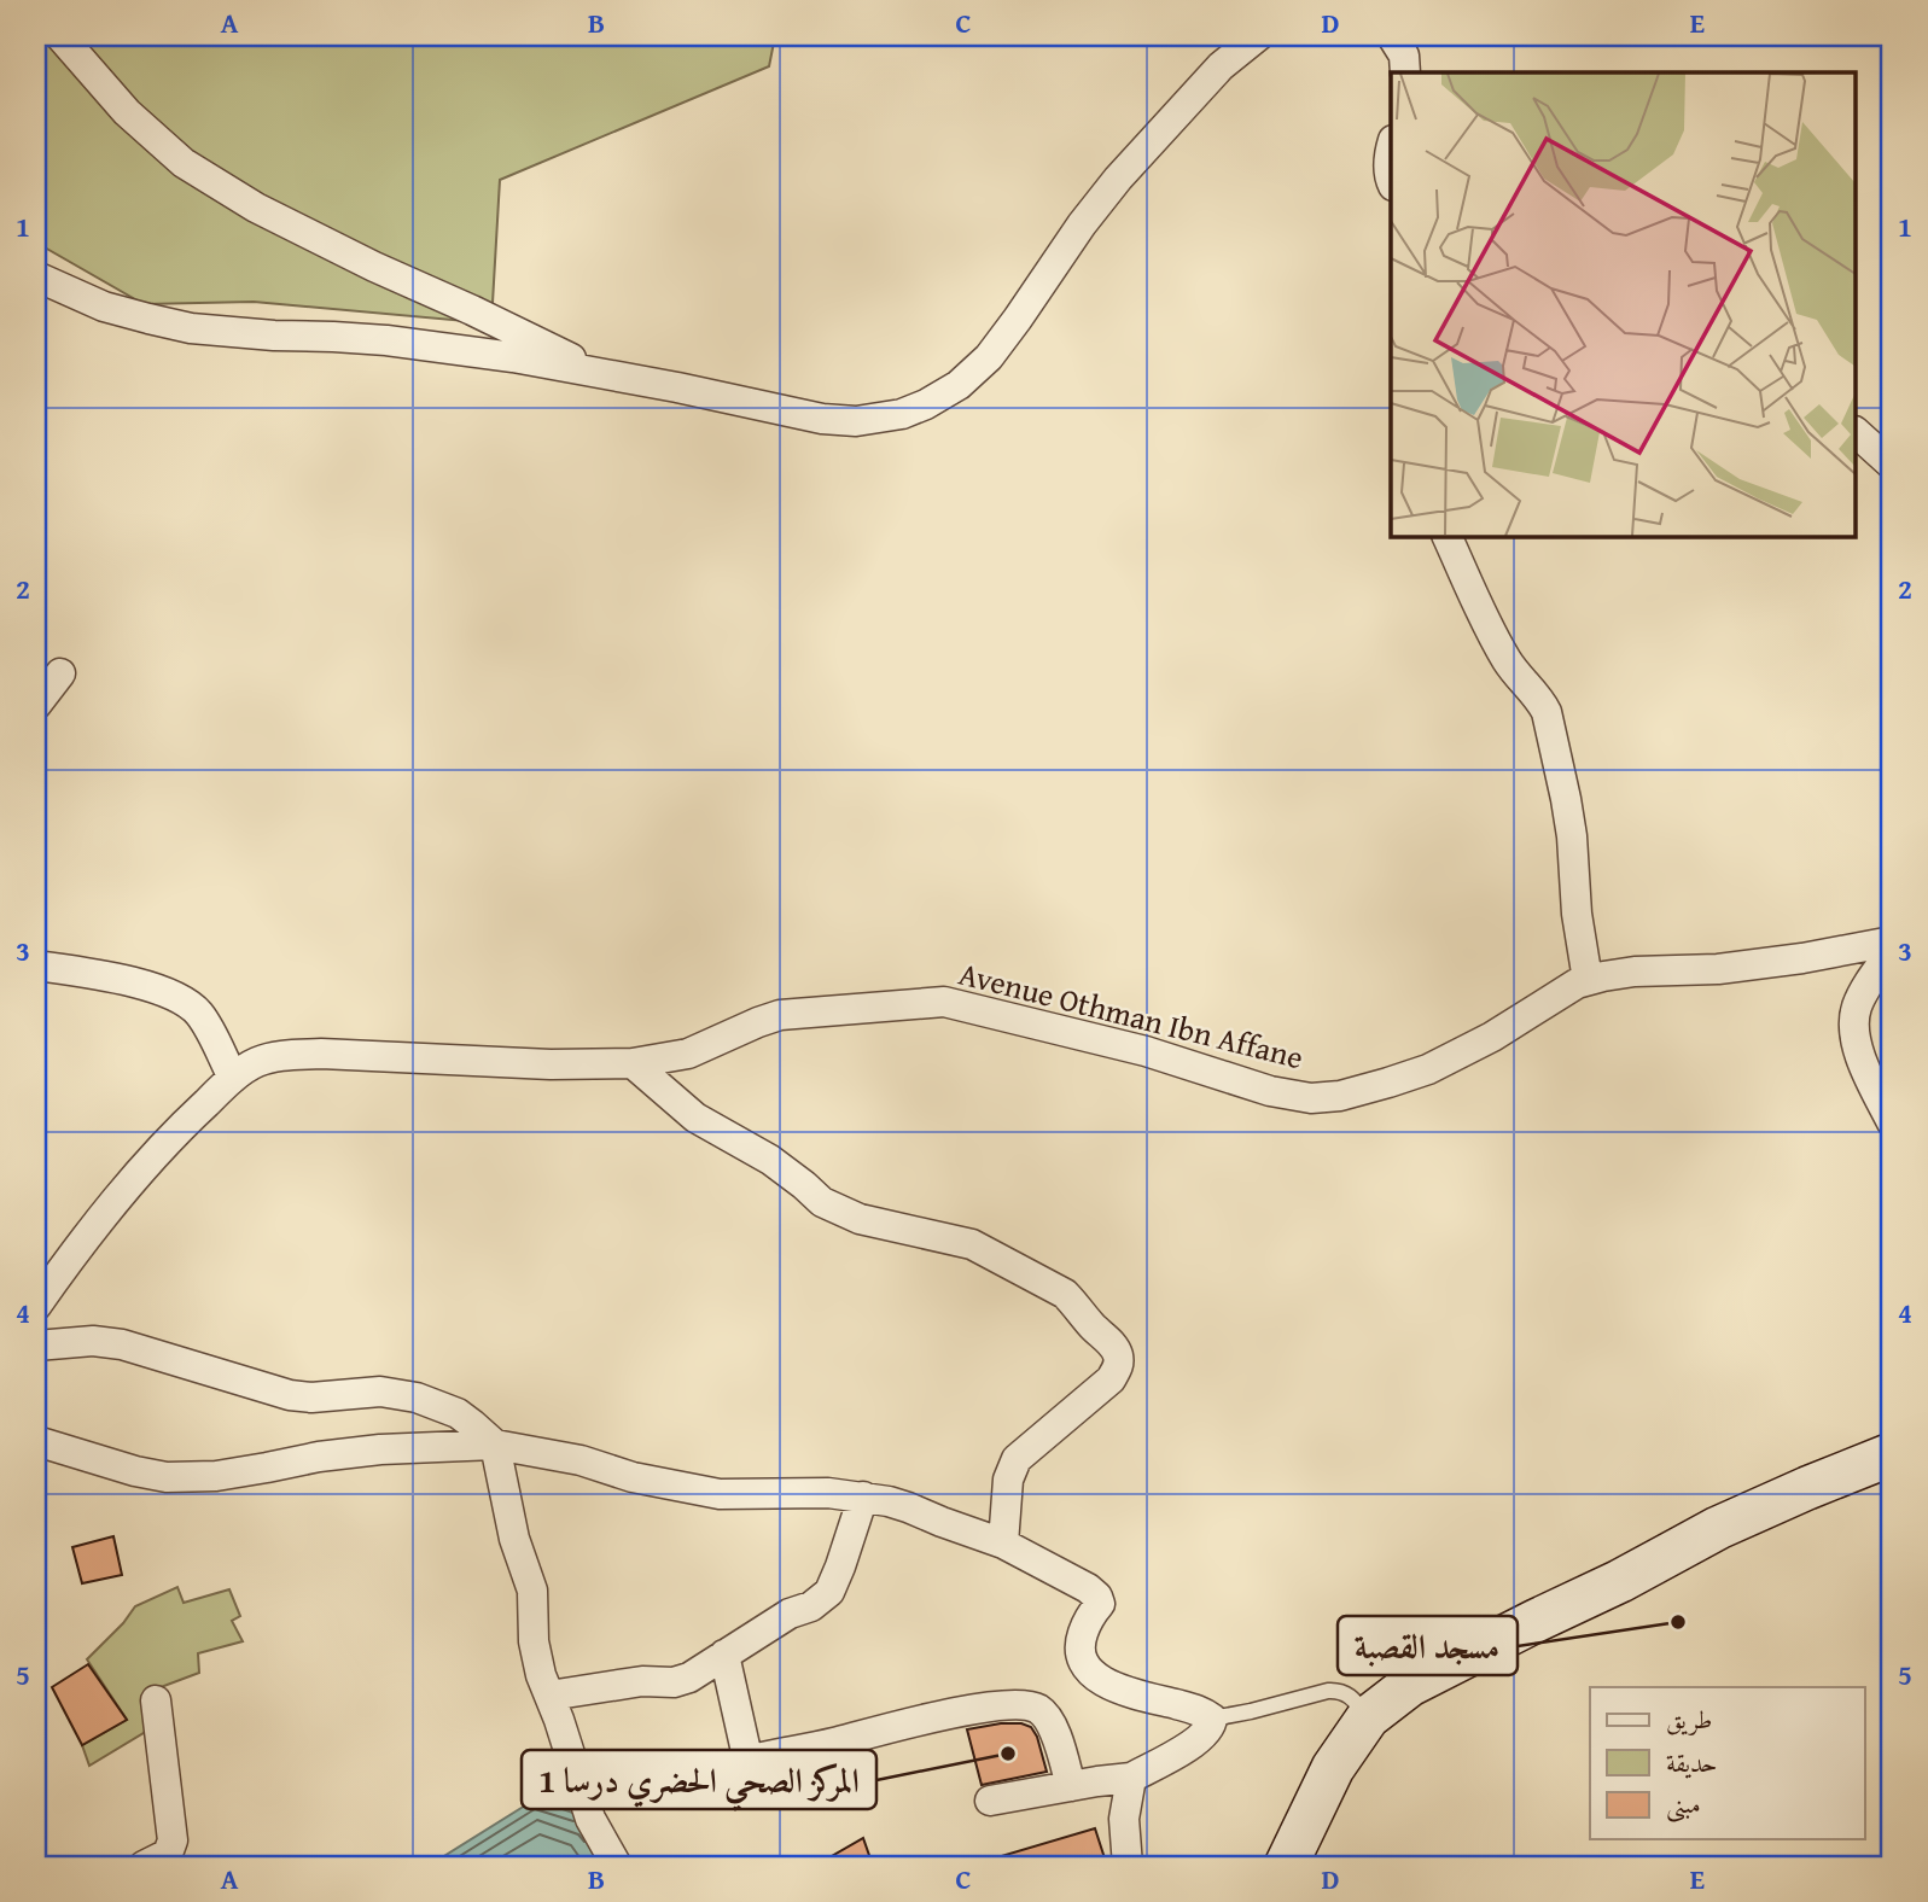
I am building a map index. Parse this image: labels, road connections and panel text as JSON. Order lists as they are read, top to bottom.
{
  "streets": {
    "street": ["Avenue Othman Ibn Affane"]
  },
  "places": ["مسجد القصبة", "المركز الصحي الحضري درسا 1"],
  "legend": ["طريق", "حديقة", "مبنى"],
  "grid": {
    "columns": [
      "A",
      "B",
      "C",
      "D",
      "E"
    ],
    "rows": [
      "1",
      "2",
      "3",
      "4",
      "5"
    ]
  }
}
